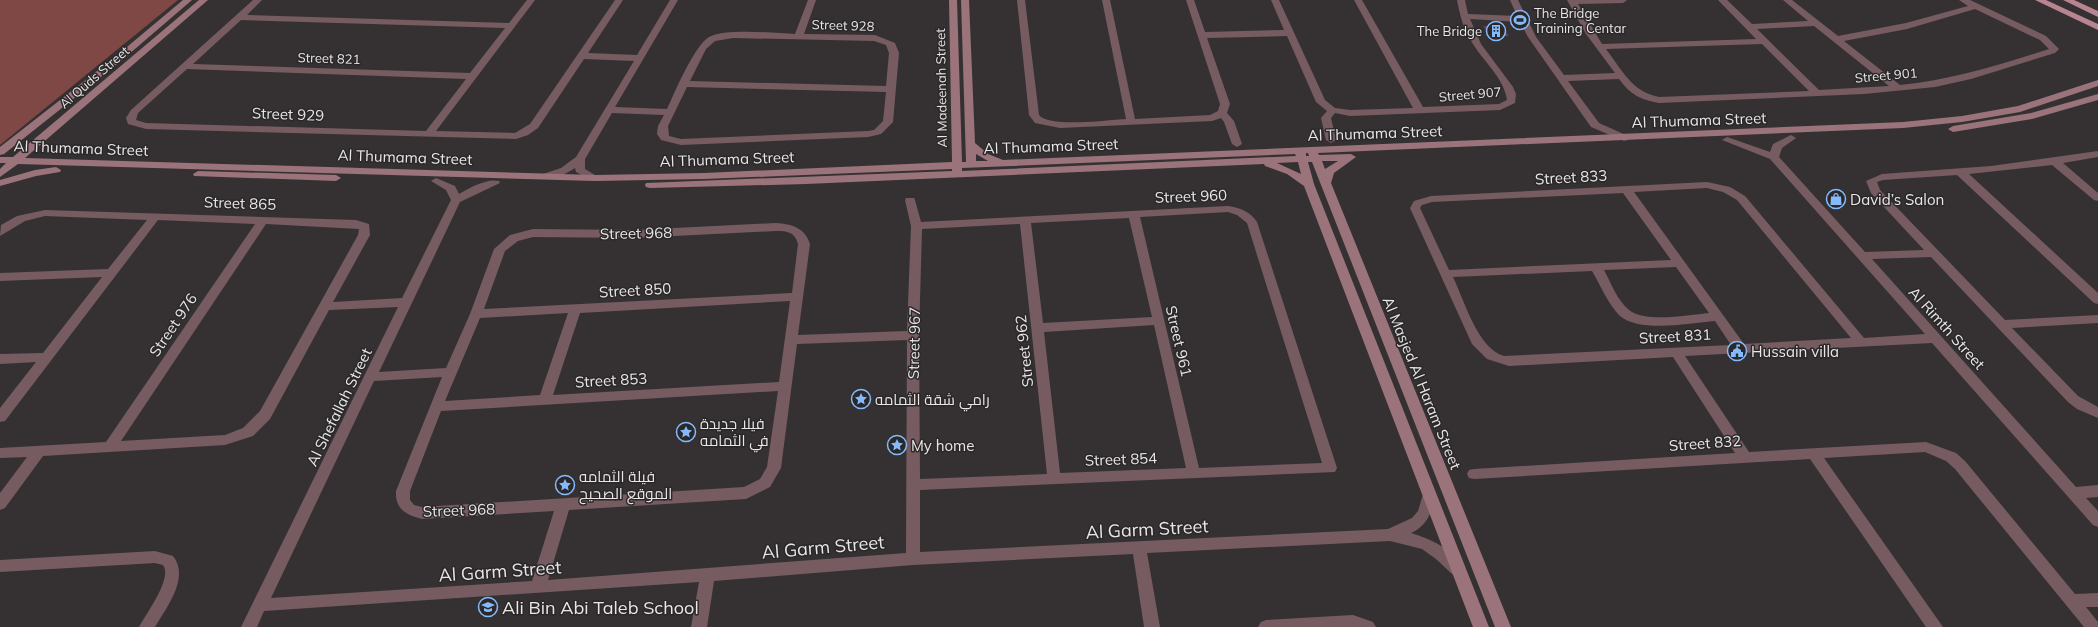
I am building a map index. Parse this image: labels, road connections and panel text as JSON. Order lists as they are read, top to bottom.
{
  "streets": {
    "street": [
      "Street 928",
      "Street 821",
      "Street 901",
      "Al Quds Street",
      "Al Madeenah Street",
      "Street 907",
      "Street 929",
      "Al Thumama Street",
      "Street 833",
      "Street 960",
      "Street 865",
      "Street 968",
      "Street 850",
      "Street 976",
      "Al Rimth Street",
      "Street 831",
      "Street 961",
      "Street 967",
      "Street 962",
      "Street 853",
      "Al Masjed Al Haram Street",
      "Al Shefallah Street",
      "Street 832",
      "Street 854",
      "Al Garm Street"
    ]
  },
  "crossings": [
    ["Street 821", "Street 929"],
    ["Al Quds Street", "Al Thumama Street"],
    ["Al Madeenah Street", "Al Thumama Street"],
    ["Al Thumama Street", "Al Rimth Street"],
    ["Al Thumama Street", "Al Masjed Al Haram Street"],
    ["Street 833", "Street 831"],
    ["Street 960", "Street 961"],
    ["Street 960", "Street 967"],
    ["Street 960", "Street 962"],
    ["Street 960", "Street 854"],
    ["Street 865", "Street 976"],
    ["Street 968", "Street 850"],
    ["Street 968", "Street 853"],
    ["Al Rimth Street", "Street 831"],
    ["Street 961", "Street 854"],
    ["Street 967", "Street 854"],
    ["Street 967", "Al Garm Street"],
    ["Street 962", "Street 854"],
    ["Al Shefallah Street", "Al Garm Street"]
  ],
  "places": {
    "sports": ["The Bridge Training Centar"],
    "building": ["The Bridge"],
    "shop": ["David’s Salon"],
    "public building": ["Hussain villa"],
    "place": [
      "رامي شقة الثمامه",
      "فيلا جديدة في الثمامه",
      "My home",
      "فيلة الثمامه الموقع الصحيح"
    ],
    "school or university": ["Ali Bin Abi Taleb School"]
  }
}
